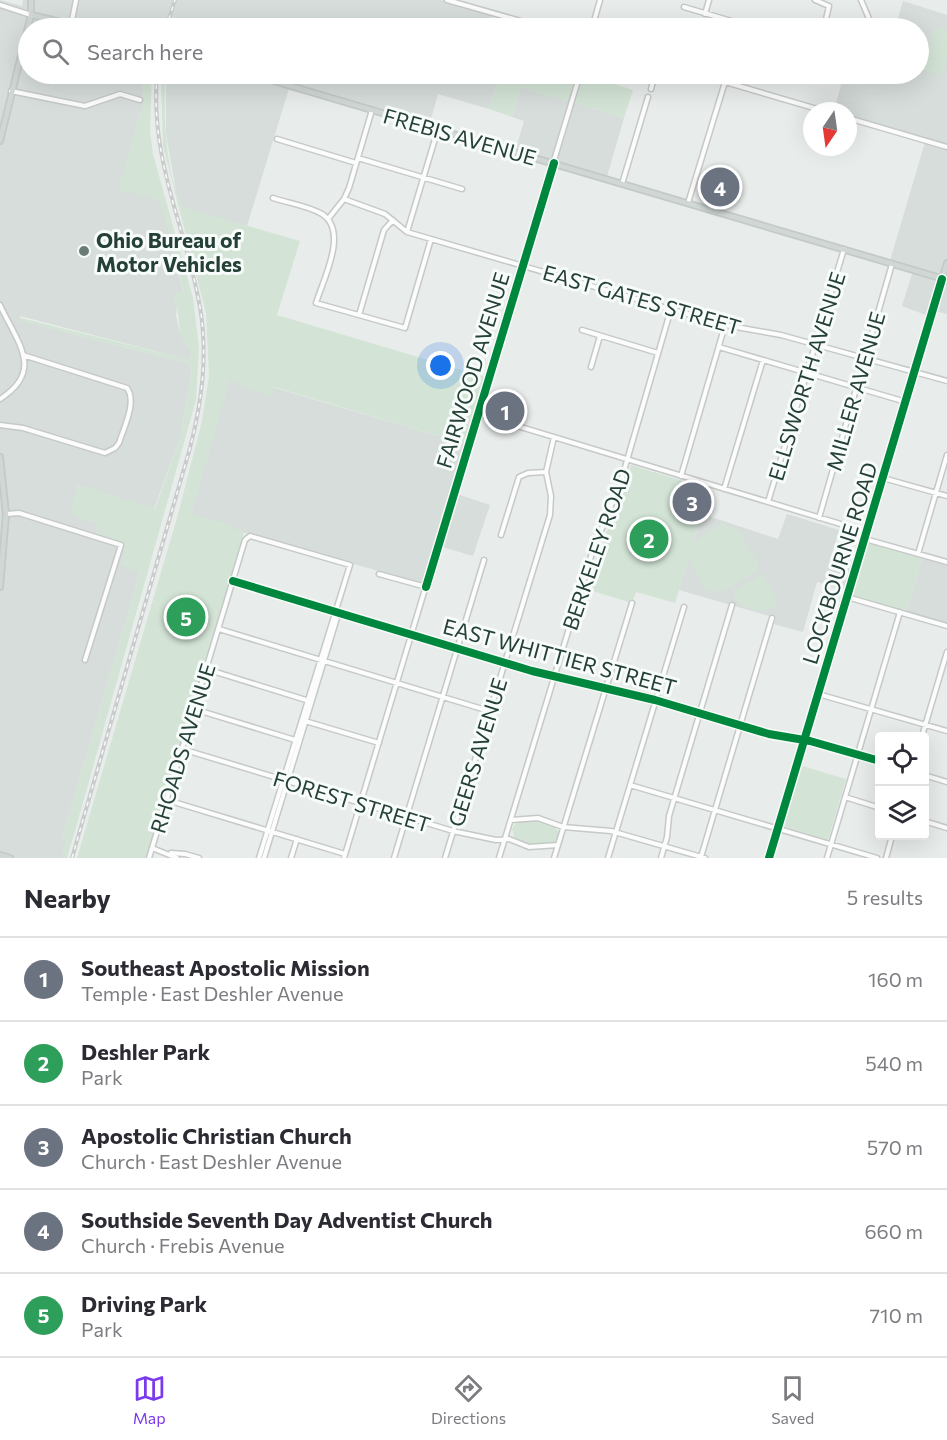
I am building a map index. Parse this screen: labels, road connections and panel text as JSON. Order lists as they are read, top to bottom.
{
  "streets": {
    "main road": ["FREBIS AVENUE", "LOCKBOURNE ROAD"],
    "street": [
      "EAST GATES STREET",
      "FAIRWOOD AVENUE",
      "ELLSWORTH AVENUE",
      "MILLER AVENUE",
      "BERKELEY ROAD",
      "EAST WHITTIER STREET",
      "RHOADS AVENUE",
      "GEERS AVENUE",
      "FOREST STREET"
    ]
  },
  "crossings": [
    ["FREBIS AVENUE", "FAIRWOOD AVENUE"],
    ["FREBIS AVENUE", "ELLSWORTH AVENUE"],
    ["FREBIS AVENUE", "MILLER AVENUE"],
    ["FREBIS AVENUE", "LOCKBOURNE ROAD"],
    ["EAST GATES STREET", "FAIRWOOD AVENUE"],
    ["EAST GATES STREET", "ELLSWORTH AVENUE"],
    ["EAST GATES STREET", "MILLER AVENUE"],
    ["EAST GATES STREET", "BERKELEY ROAD"],
    ["EAST GATES STREET", "LOCKBOURNE ROAD"],
    ["FAIRWOOD AVENUE", "EAST WHITTIER STREET"],
    ["FAIRWOOD AVENUE", "FOREST STREET"],
    ["BERKELEY ROAD", "EAST WHITTIER STREET"],
    ["BERKELEY ROAD", "FOREST STREET"],
    ["LOCKBOURNE ROAD", "EAST WHITTIER STREET"],
    ["EAST WHITTIER STREET", "RHOADS AVENUE"],
    ["EAST WHITTIER STREET", "GEERS AVENUE"],
    ["RHOADS AVENUE", "FOREST STREET"],
    ["GEERS AVENUE", "FOREST STREET"]
  ],
  "places": ["Ohio Bureau of Motor Vehicles"],
  "north": "bottom",
  "page": {
    "search": "Search here",
    "pins": [
      "4",
      "1",
      "3",
      "2",
      "5"
    ],
    "heading": ["Nearby", "5 results"],
    "list": [
      {
        "mark": "1",
        "name": "Southeast Apostolic Mission",
        "note": "Temple · East Deshler Avenue",
        "value": "160 m"
      },
      {
        "mark": "2",
        "name": "Deshler Park",
        "note": "Park",
        "value": "540 m"
      },
      {
        "mark": "3",
        "name": "Apostolic Christian Church",
        "note": "Church · East Deshler Avenue",
        "value": "570 m"
      },
      {
        "mark": "4",
        "name": "Southside Seventh Day Adventist Church",
        "note": "Church · Frebis Avenue",
        "value": "660 m"
      },
      {
        "mark": "5",
        "name": "Driving Park",
        "note": "Park",
        "value": "710 m"
      }
    ],
    "nav": ["Map", "Directions", "Saved"]
  }
}
